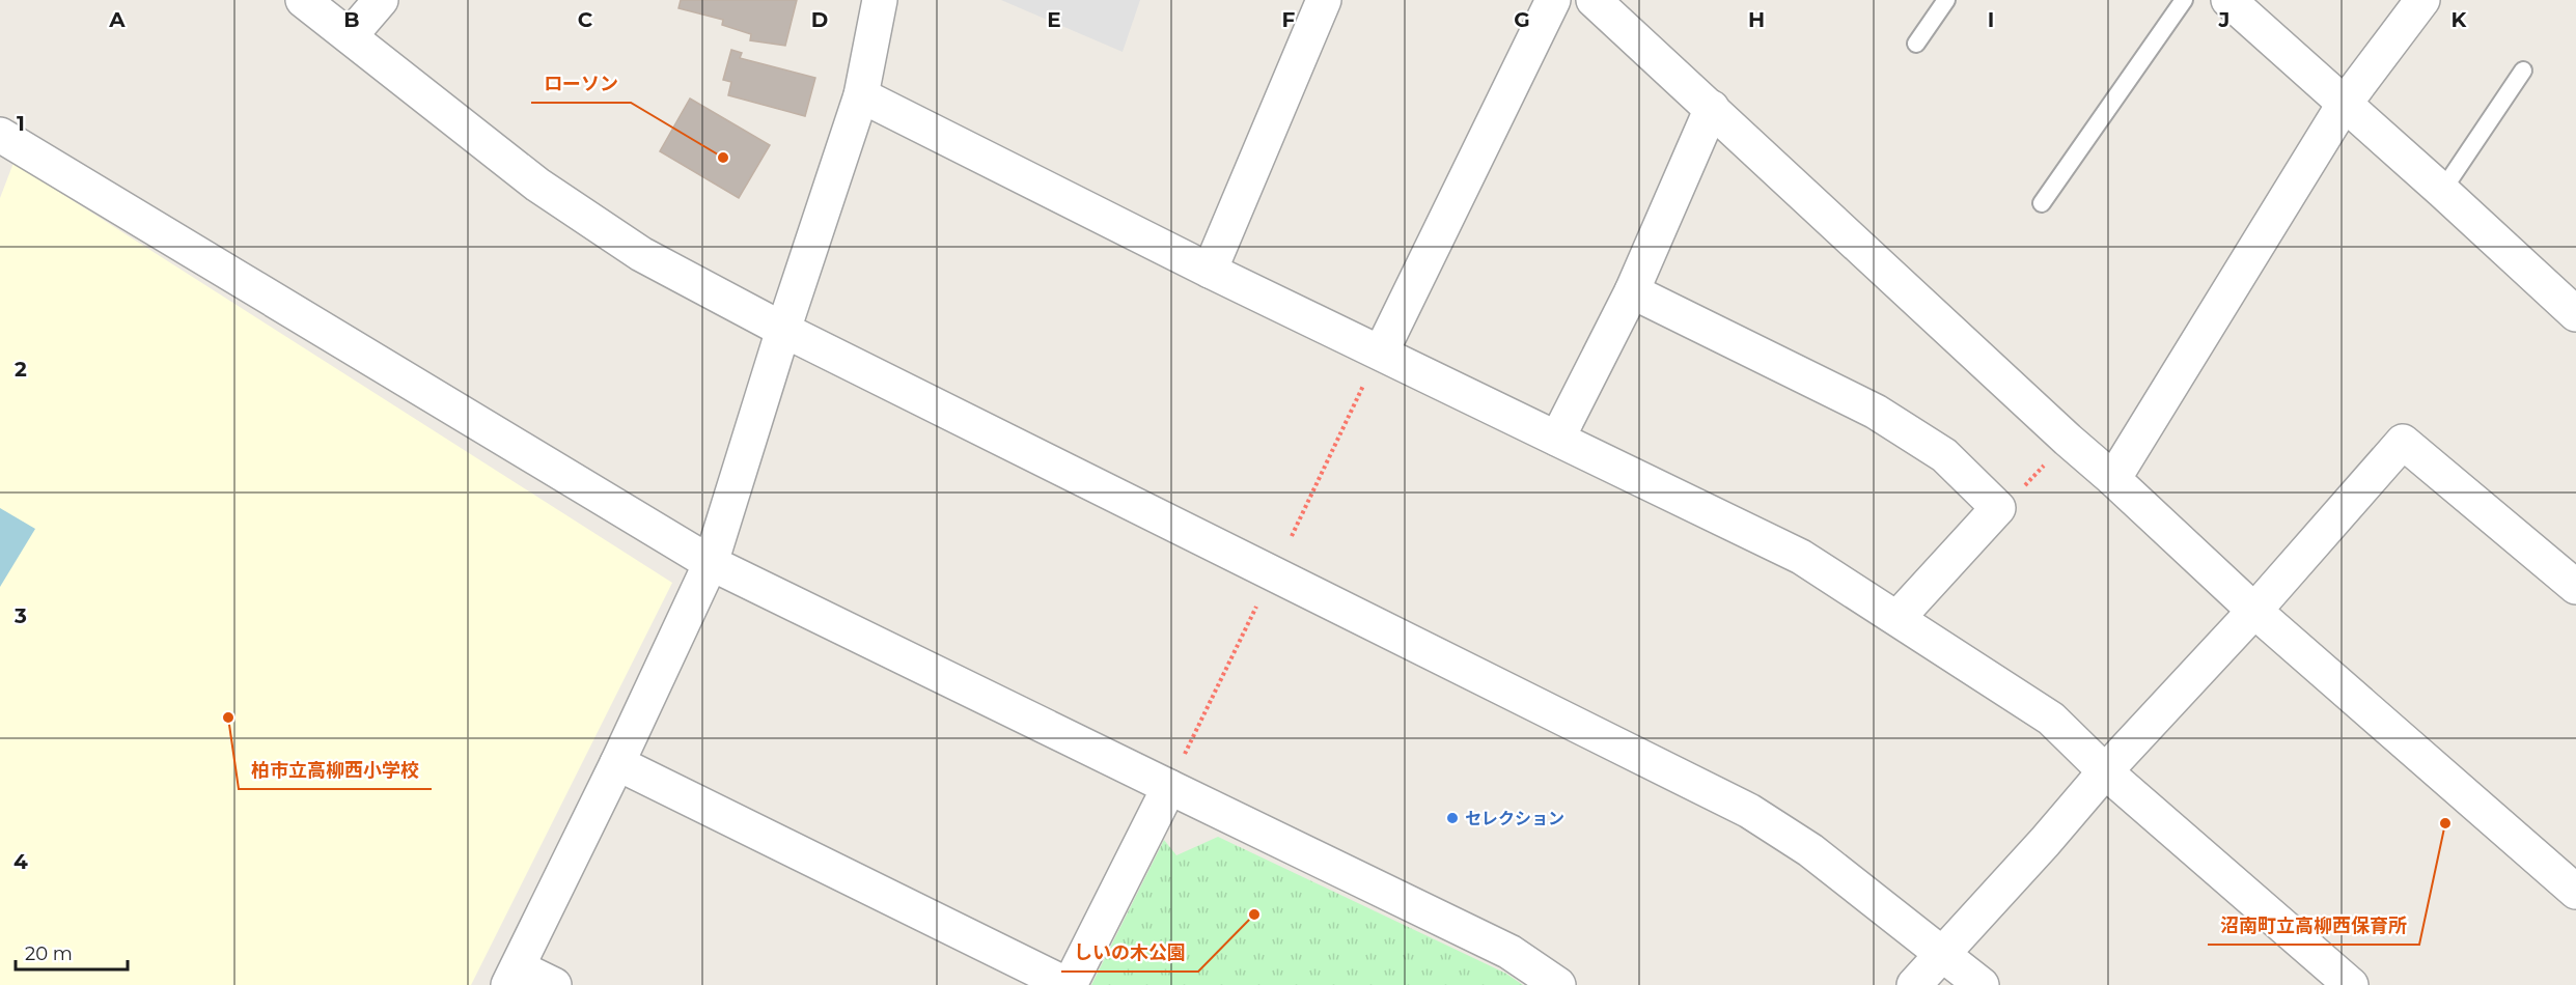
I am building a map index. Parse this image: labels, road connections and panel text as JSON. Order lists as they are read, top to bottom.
{
  "places": [
    "ローソン",
    "柏市立高柳西小学校",
    "セレクション",
    "沼南町立高柳西保育所",
    "しいの木公園"
  ],
  "scale_bar": "20 m",
  "grid": {
    "columns": [
      "A",
      "B",
      "C",
      "D",
      "E",
      "F",
      "G",
      "H",
      "I",
      "J",
      "K"
    ],
    "rows": [
      "1",
      "2",
      "3",
      "4"
    ]
  }
}
